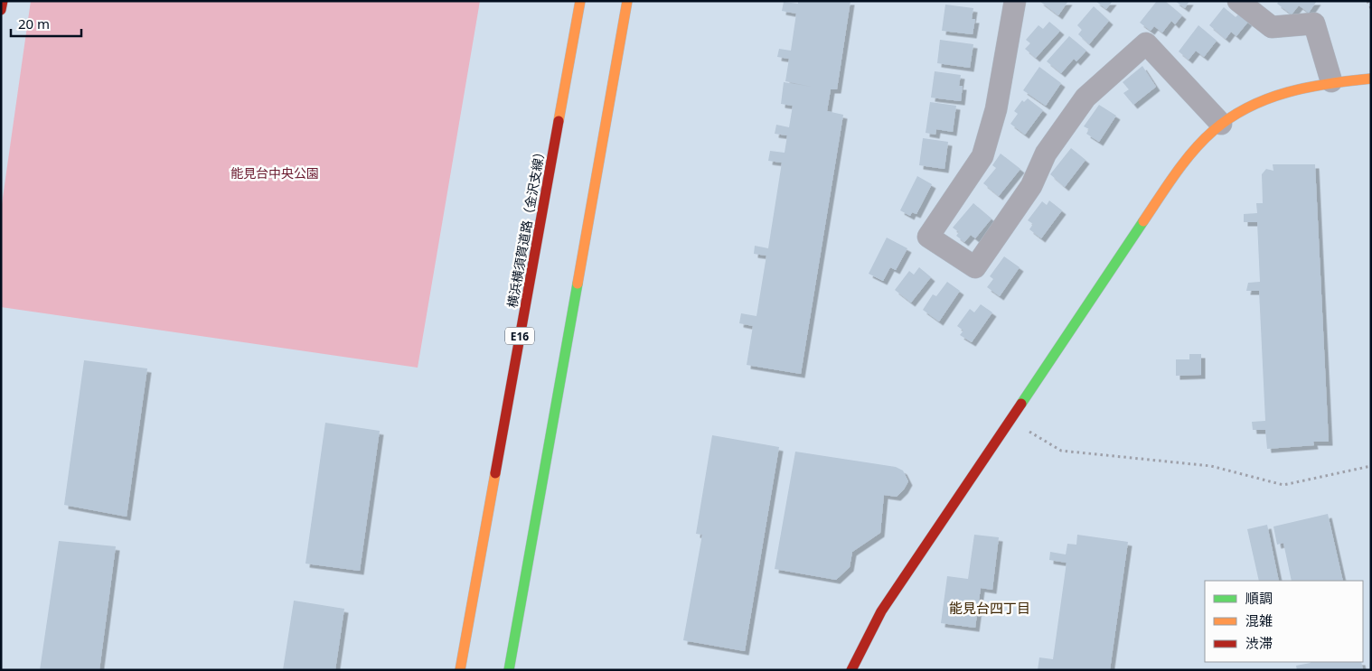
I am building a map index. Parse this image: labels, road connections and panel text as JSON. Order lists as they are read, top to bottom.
{
  "streets": {
    "main road": ["横浜横須賀道路（金沢支線）", "E16"]
  },
  "districts": ["能見台四丁目"],
  "parks": ["能見台中央公園"],
  "legend": ["順調", "混雑", "渋滞"],
  "scale_bar": "20 m"
}
